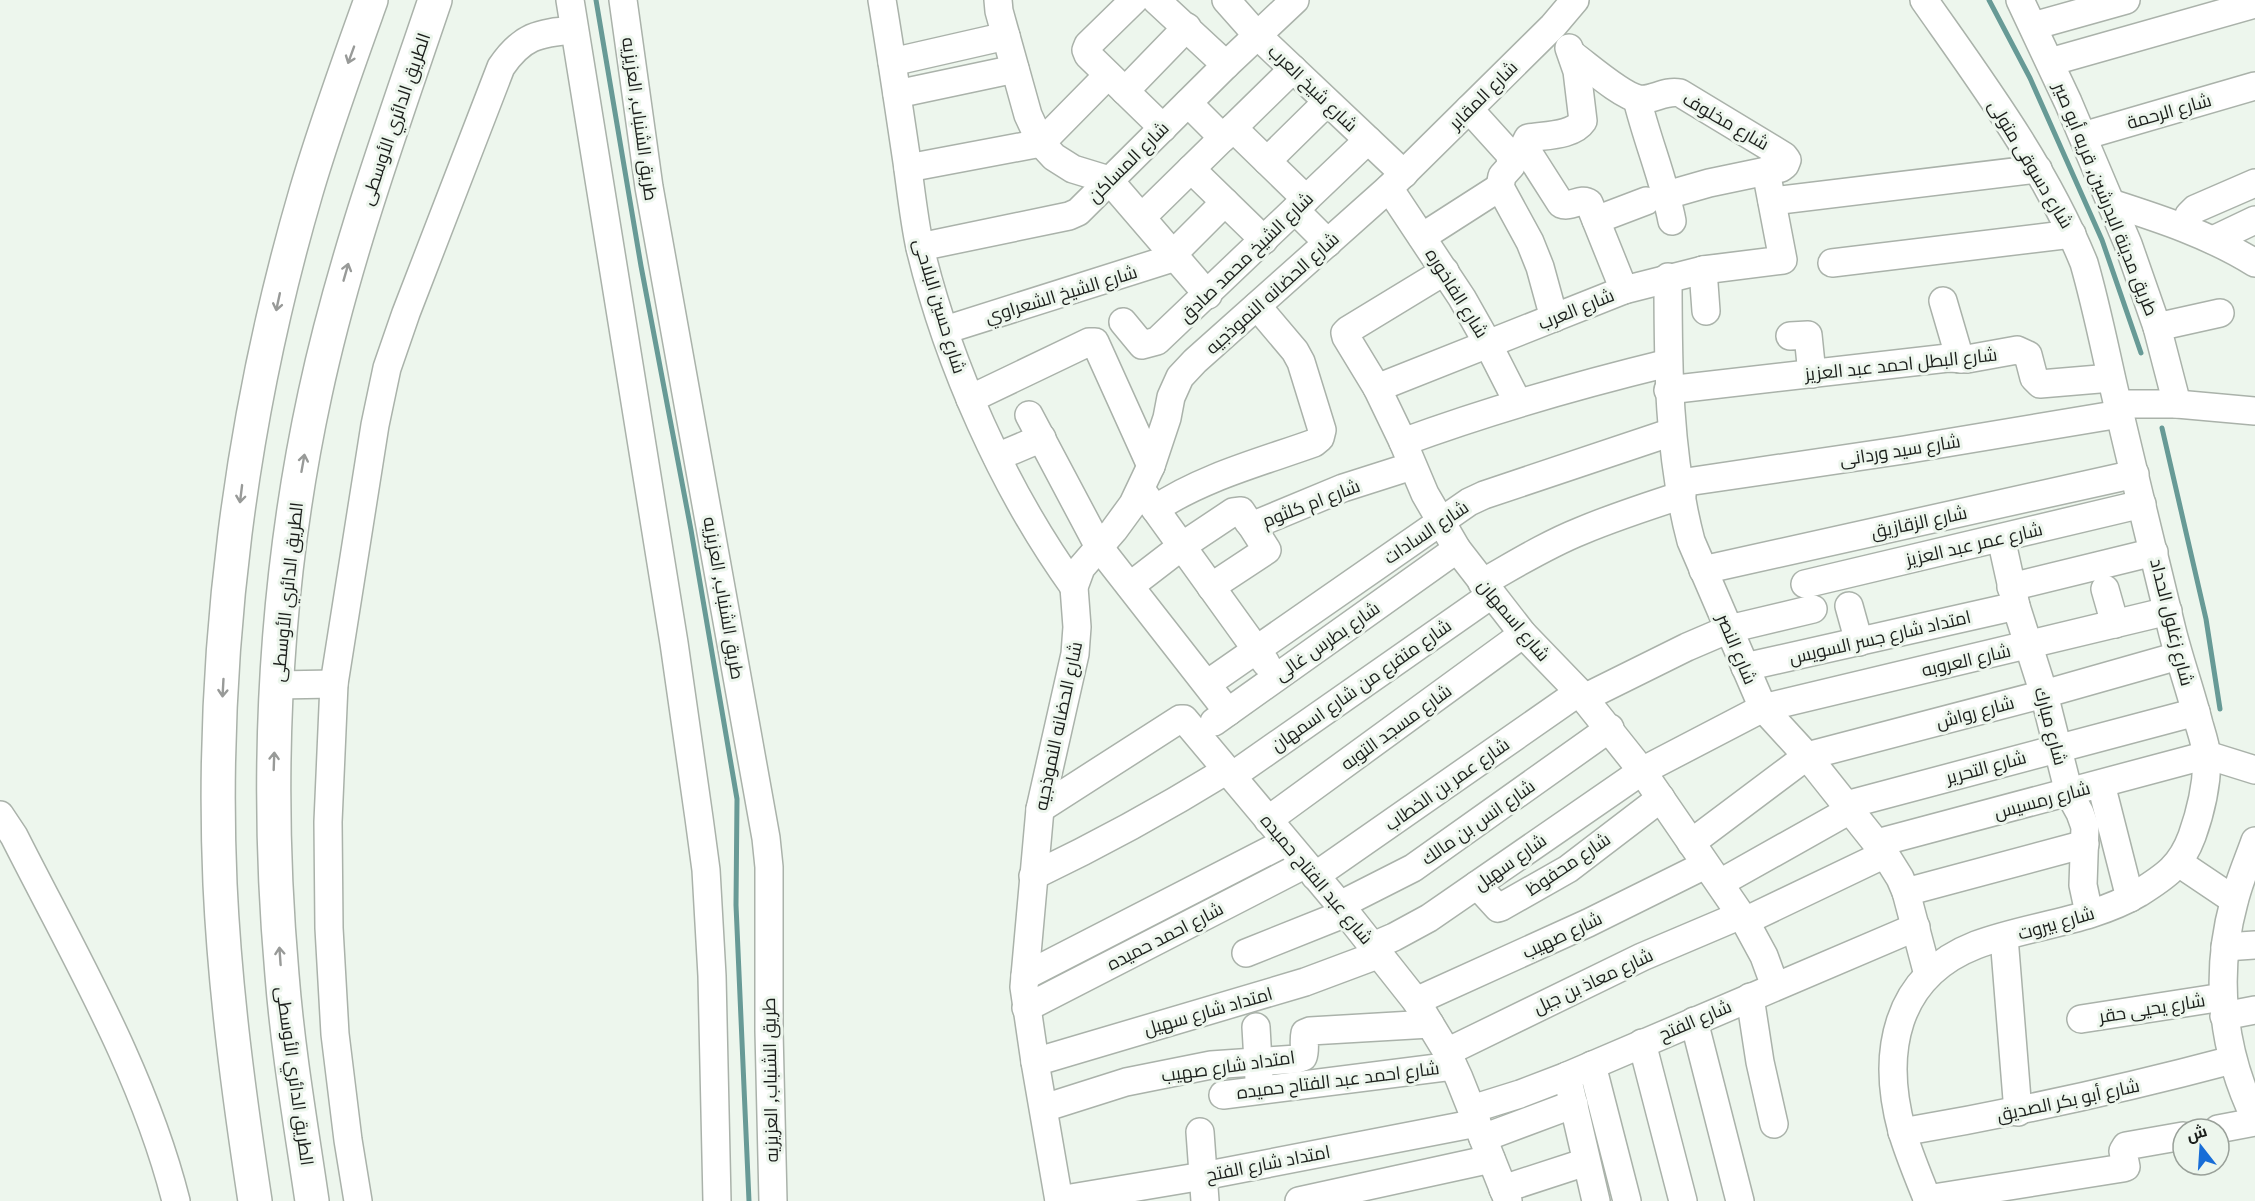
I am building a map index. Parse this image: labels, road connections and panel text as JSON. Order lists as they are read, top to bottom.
{
  "streets": {
    "highway": ["الطريق الدائري الأوسطى"],
    "street": [
      "شارع شيخ العرب",
      "شارع المقابر",
      "شارع الرحمة",
      "طريق الشنباب, العزيزيه",
      "شارع مخلوف",
      "شارع المساكن",
      "شارع دسوقى متولى",
      "طريق مدينة البدرشين, قريه أبو صير",
      "شارع الشيخ محمد صادق",
      "شارع الحضانه النموذجيه",
      "شارع الفاخوره",
      "شارع الشيخ الشعراوي",
      "شارع حسين البلاحى",
      "شارع العرب",
      "شارع البطل احمد عبد العزيز",
      "شارع سيد وردانى",
      "شارع ام كلثوم",
      "شارع الزقازيق",
      "شارع السادات",
      "شارع عمر عبد العزيز",
      "شارع اسمهان",
      "شارع زغلول الحداد",
      "امتداد شارع جسر السويس",
      "شارع بطرس غالى",
      "شارع النصر",
      "شارع العروبه",
      "شارع متفرع من شارع اسمهان",
      "شارع رواش",
      "شارع مبارك",
      "شارع مسجد التوبه",
      "شارع التحرير",
      "شارع عمر بن الخطاب",
      "شارع رمسيس",
      "شارع انس بن مالك",
      "شارع سهيل",
      "شارع محفوظ",
      "شارع عبد الفتاح حميده",
      "شارع بيروت",
      "شارع صهيب",
      "شارع احمد حميده",
      "شارع معاذ بن جبل",
      "شارع يحيى حقر",
      "امتداد شارع سهيل",
      "شارع الفتح",
      "امتداد شارع صهيب",
      "شارع احمد عبد الفتاح حميده",
      "شارع أبو بكر الصديق",
      "امتداد شارع الفتح"
    ]
  },
  "crossings": [
    ["شارع شيخ العرب", "شارع المقابر"],
    ["شارع شيخ العرب", "شارع المساكن"],
    ["شارع شيخ العرب", "شارع الشيخ محمد صادق"],
    ["شارع شيخ العرب", "شارع الحضانه النموذجيه"],
    ["شارع شيخ العرب", "شارع الفاخوره"],
    ["شارع المقابر", "شارع الحضانه النموذجيه"],
    ["شارع المقابر", "شارع الفاخوره"],
    ["شارع الرحمة", "طريق مدينة البدرشين, قريه أبو صير"],
    ["شارع المساكن", "شارع حسين البلاحى"],
    ["شارع دسوقى متولى", "شارع البطل احمد عبد العزيز"],
    ["شارع دسوقى متولى", "شارع زغلول الحداد"],
    ["طريق مدينة البدرشين, قريه أبو صير", "شارع سيد وردانى"],
    ["شارع الحضانه النموذجيه", "شارع الفاخوره"],
    ["شارع الحضانه النموذجيه", "شارع حسين البلاحى"],
    ["شارع الحضانه النموذجيه", "شارع متفرع من شارع اسمهان"],
    ["شارع الحضانه النموذجيه", "شارع عبد الفتاح حميده"],
    ["شارع الحضانه النموذجيه", "شارع احمد حميده"],
    ["شارع الحضانه النموذجيه", "امتداد شارع سهيل"],
    ["شارع الحضانه النموذجيه", "امتداد شارع صهيب"],
    ["شارع الحضانه النموذجيه", "امتداد شارع الفتح"],
    ["شارع الفاخوره", "شارع العرب"],
    ["شارع الفاخوره", "شارع ام كلثوم"],
    ["شارع الفاخوره", "شارع اسمهان"],
    ["شارع الشيخ الشعراوي", "شارع حسين البلاحى"],
    ["شارع العرب", "شارع اسمهان"],
    ["شارع العرب", "شارع النصر"],
    ["شارع البطل احمد عبد العزيز", "شارع زغلول الحداد"],
    ["شارع البطل احمد عبد العزيز", "شارع النصر"],
    ["شارع سيد وردانى", "شارع اسمهان"],
    ["شارع سيد وردانى", "شارع زغلول الحداد"],
    ["شارع سيد وردانى", "شارع النصر"],
    ["شارع سيد وردانى", "شارع متفرع من شارع اسمهان"],
    ["شارع ام كلثوم", "شارع اسمهان"],
    ["شارع ام كلثوم", "شارع النصر"],
    ["شارع الزقازيق", "شارع زغلول الحداد"],
    ["شارع الزقازيق", "شارع النصر"],
    ["شارع السادات", "شارع اسمهان"],
    ["شارع السادات", "شارع النصر"],
    ["شارع عمر عبد العزيز", "شارع زغلول الحداد"],
    ["شارع عمر عبد العزيز", "شارع النصر"],
    ["شارع عمر عبد العزيز", "شارع مبارك"],
    ["شارع عمر عبد العزيز", "شارع عمر بن الخطاب"],
    ["شارع اسمهان", "شارع بطرس غالى"],
    ["شارع اسمهان", "شارع العروبه"],
    ["شارع اسمهان", "شارع متفرع من شارع اسمهان"],
    ["شارع اسمهان", "شارع مسجد التوبه"],
    ["شارع اسمهان", "شارع التحرير"],
    ["شارع اسمهان", "شارع عمر بن الخطاب"],
    ["شارع اسمهان", "شارع رمسيس"],
    ["شارع اسمهان", "شارع انس بن مالك"],
    ["شارع اسمهان", "شارع سهيل"],
    ["شارع اسمهان", "شارع محفوظ"],
    ["شارع اسمهان", "شارع صهيب"],
    ["شارع اسمهان", "شارع معاذ بن جبل"],
    ["شارع اسمهان", "شارع الفتح"],
    ["شارع زغلول الحداد", "امتداد شارع جسر السويس"],
    ["شارع زغلول الحداد", "شارع العروبه"],
    ["شارع زغلول الحداد", "شارع رواش"],
    ["شارع زغلول الحداد", "شارع التحرير"],
    ["شارع زغلول الحداد", "شارع رمسيس"],
    ["شارع زغلول الحداد", "شارع بيروت"],
    ["امتداد شارع جسر السويس", "شارع النصر"],
    ["امتداد شارع جسر السويس", "شارع مبارك"],
    ["شارع بطرس غالى", "شارع عبد الفتاح حميده"],
    ["شارع النصر", "شارع العروبه"],
    ["شارع النصر", "شارع رواش"],
    ["شارع النصر", "شارع التحرير"],
    ["شارع النصر", "شارع عمر بن الخطاب"],
    ["شارع النصر", "شارع رمسيس"],
    ["شارع النصر", "شارع بيروت"],
    ["شارع النصر", "شارع الفتح"],
    ["شارع العروبه", "شارع مبارك"],
    ["شارع العروبه", "شارع سهيل"],
    ["شارع متفرع من شارع اسمهان", "شارع عبد الفتاح حميده"],
    ["شارع رواش", "شارع مبارك"],
    ["شارع مبارك", "شارع التحرير"],
    ["شارع مبارك", "شارع رمسيس"],
    ["شارع مبارك", "شارع بيروت"],
    ["شارع مسجد التوبه", "شارع عبد الفتاح حميده"],
    ["شارع التحرير", "شارع صهيب"],
    ["شارع عمر بن الخطاب", "شارع عبد الفتاح حميده"],
    ["شارع عمر بن الخطاب", "شارع احمد حميده"],
    ["شارع رمسيس", "شارع معاذ بن جبل"],
    ["شارع انس بن مالك", "شارع عبد الفتاح حميده"],
    ["شارع سهيل", "شارع محفوظ"],
    ["شارع سهيل", "شارع عبد الفتاح حميده"],
    ["شارع سهيل", "امتداد شارع سهيل"],
    ["شارع عبد الفتاح حميده", "شارع صهيب"],
    ["شارع عبد الفتاح حميده", "شارع احمد حميده"],
    ["شارع عبد الفتاح حميده", "شارع معاذ بن جبل"],
    ["شارع عبد الفتاح حميده", "امتداد شارع سهيل"],
    ["شارع عبد الفتاح حميده", "شارع الفتح"],
    ["شارع عبد الفتاح حميده", "امتداد شارع صهيب"],
    ["شارع عبد الفتاح حميده", "شارع احمد عبد الفتاح حميده"],
    ["شارع عبد الفتاح حميده", "امتداد شارع الفتح"],
    ["شارع بيروت", "شارع أبو بكر الصديق"],
    ["شارع معاذ بن جبل", "شارع احمد عبد الفتاح حميده"],
    ["شارع الفتح", "امتداد شارع الفتح"]
  ],
  "north": "top"
}
